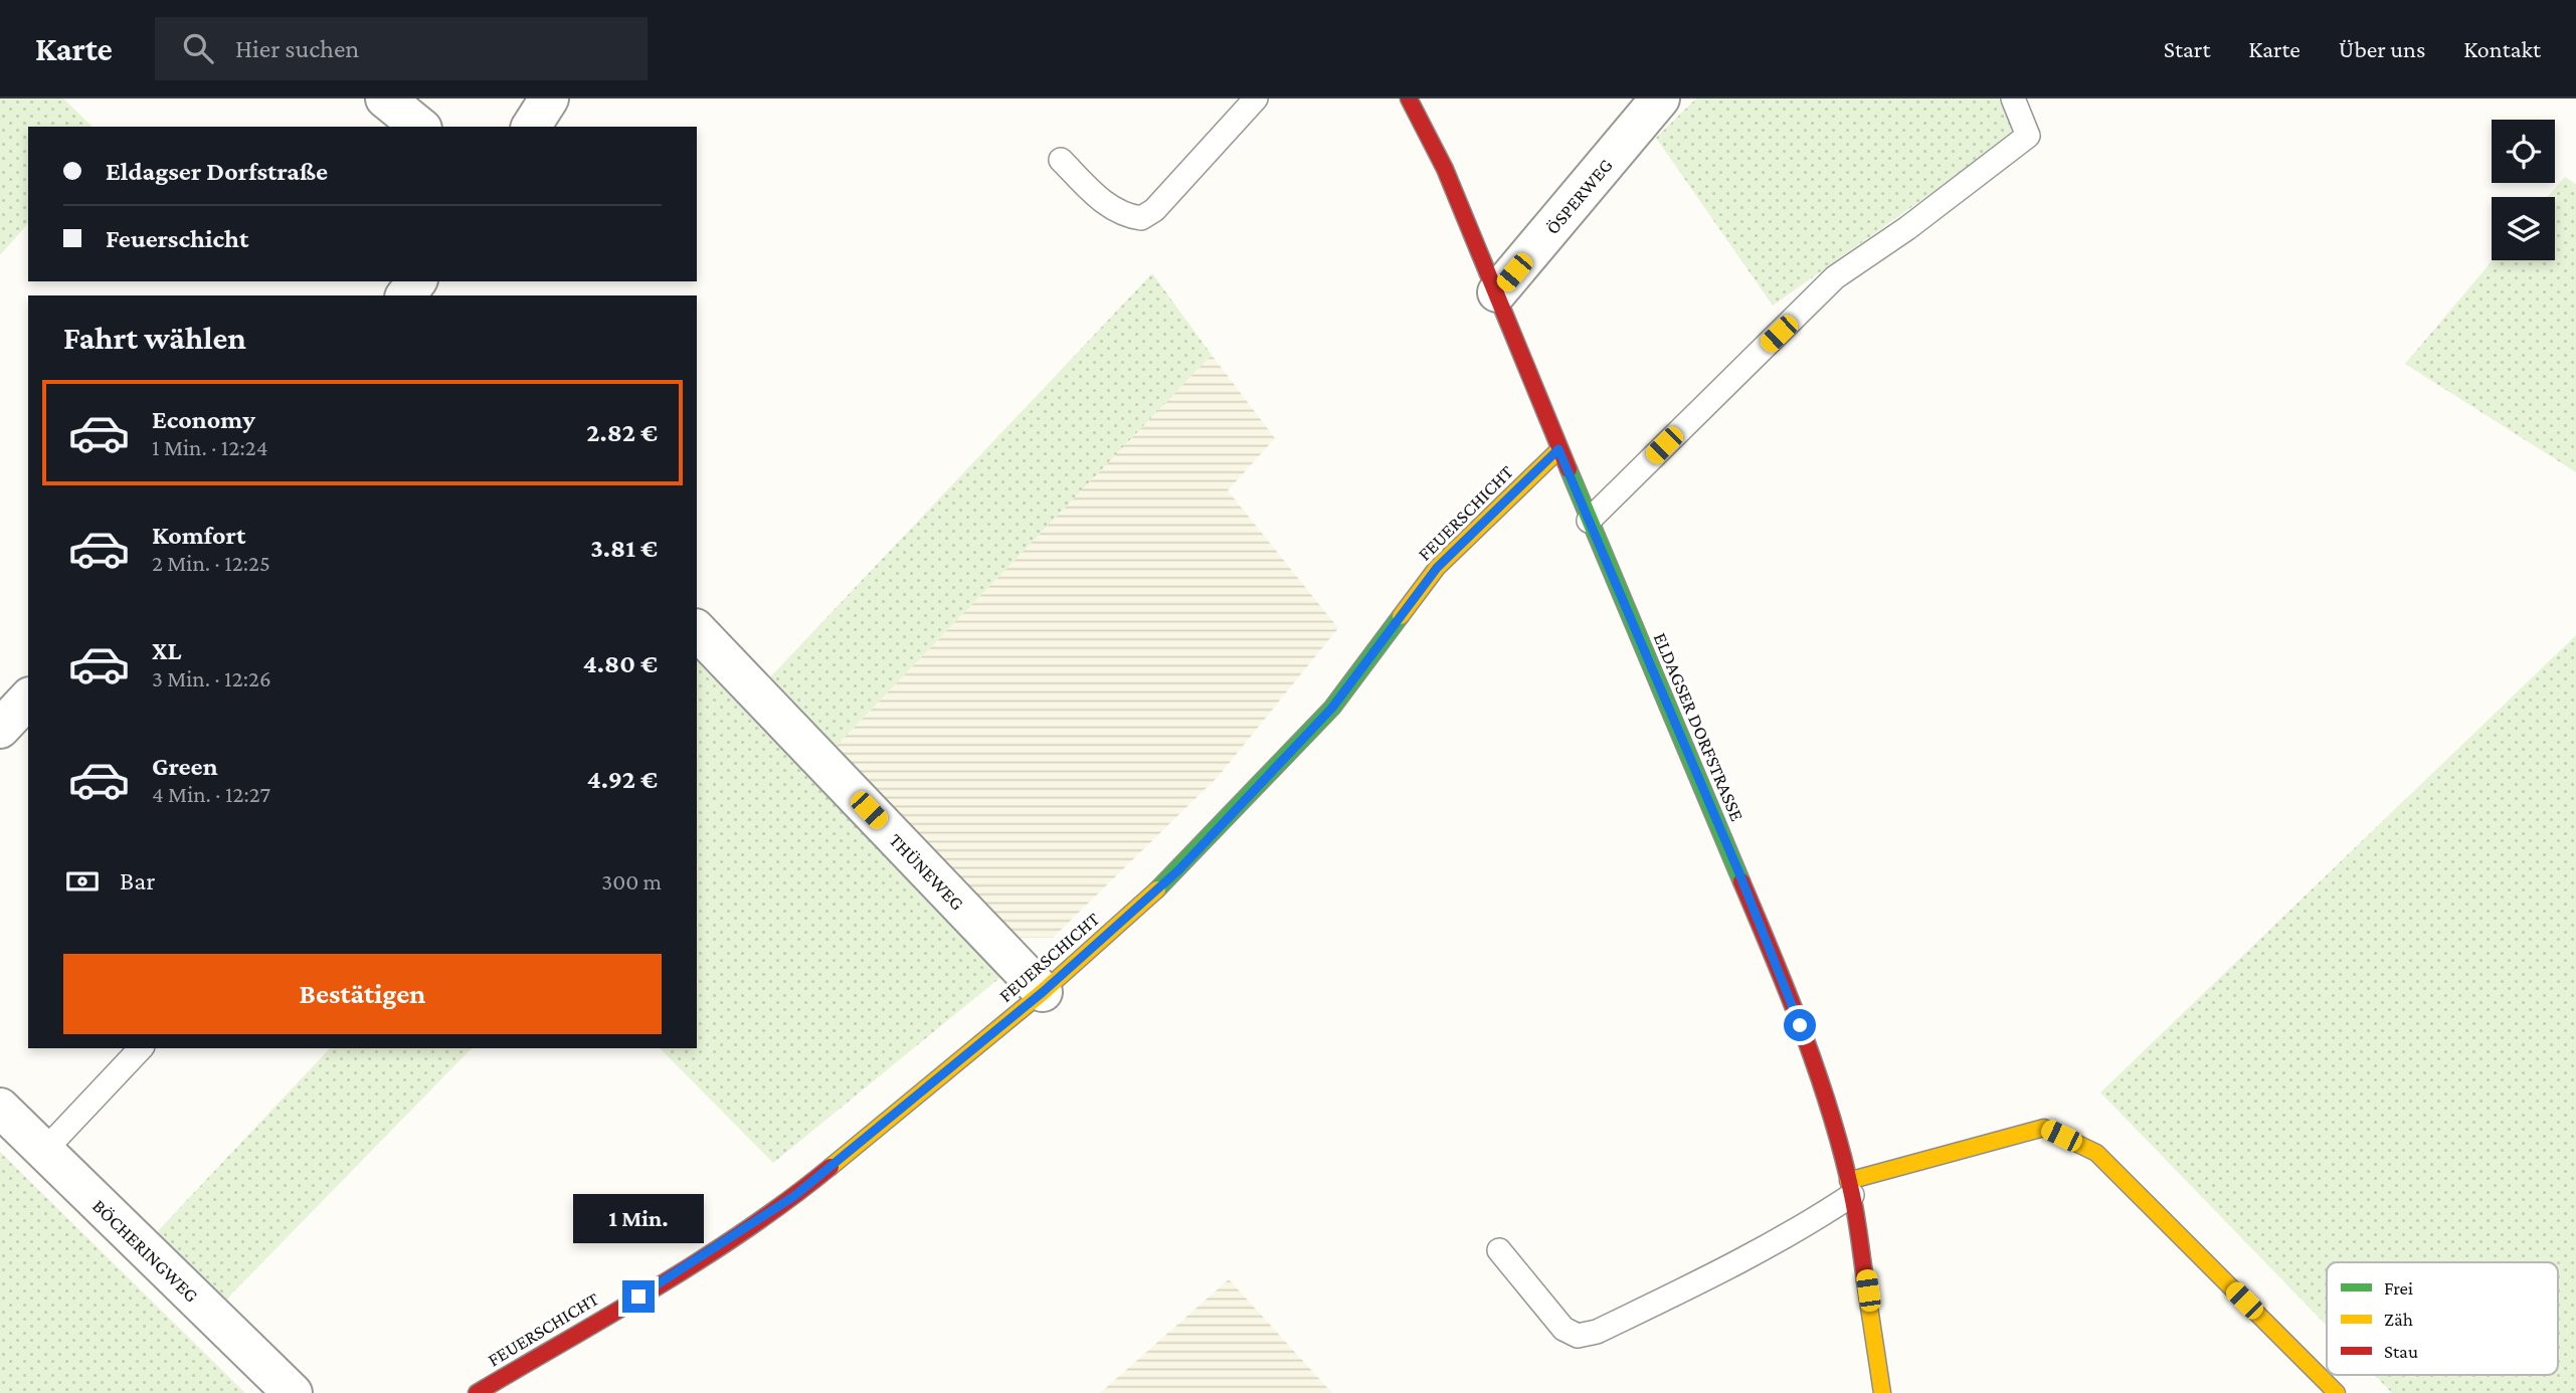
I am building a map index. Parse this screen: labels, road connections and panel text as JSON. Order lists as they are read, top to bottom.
{
  "streets": {
    "street": [
      "ÖSPERWEG",
      "FEUERSCHICHT",
      "ELDAGSER DORFSTRASSE",
      "THÜNEWEG",
      "BÖCHERINGWEG"
    ]
  },
  "crossings": [
    ["ÖSPERWEG", "ELDAGSER DORFSTRASSE"],
    ["FEUERSCHICHT", "ELDAGSER DORFSTRASSE"],
    ["FEUERSCHICHT", "THÜNEWEG"]
  ],
  "legend": ["Frei", "Zäh", "Stau"],
  "page": {
    "header": "Karte",
    "search": "Hier suchen",
    "nav": [
      "Start",
      "Karte",
      "Über uns",
      "Kontakt"
    ],
    "banner": ["Eldagser Dorfstraße", "Feuerschicht"],
    "heading": "Fahrt wählen",
    "list": [
      {
        "name": "Economy",
        "note": "1 Min. · 12:24",
        "value": "2.82 €"
      },
      {
        "name": "Komfort",
        "note": "2 Min. · 12:25",
        "value": "3.81 €"
      },
      {
        "name": "XL",
        "note": "3 Min. · 12:26",
        "value": "4.80 €"
      },
      {
        "name": "Green",
        "note": "4 Min. · 12:27",
        "value": "4.92 €"
      }
    ],
    "pay": ["Bar", "300 m"],
    "buttons": "Bestätigen",
    "bubble": "1 Min."
  }
}
